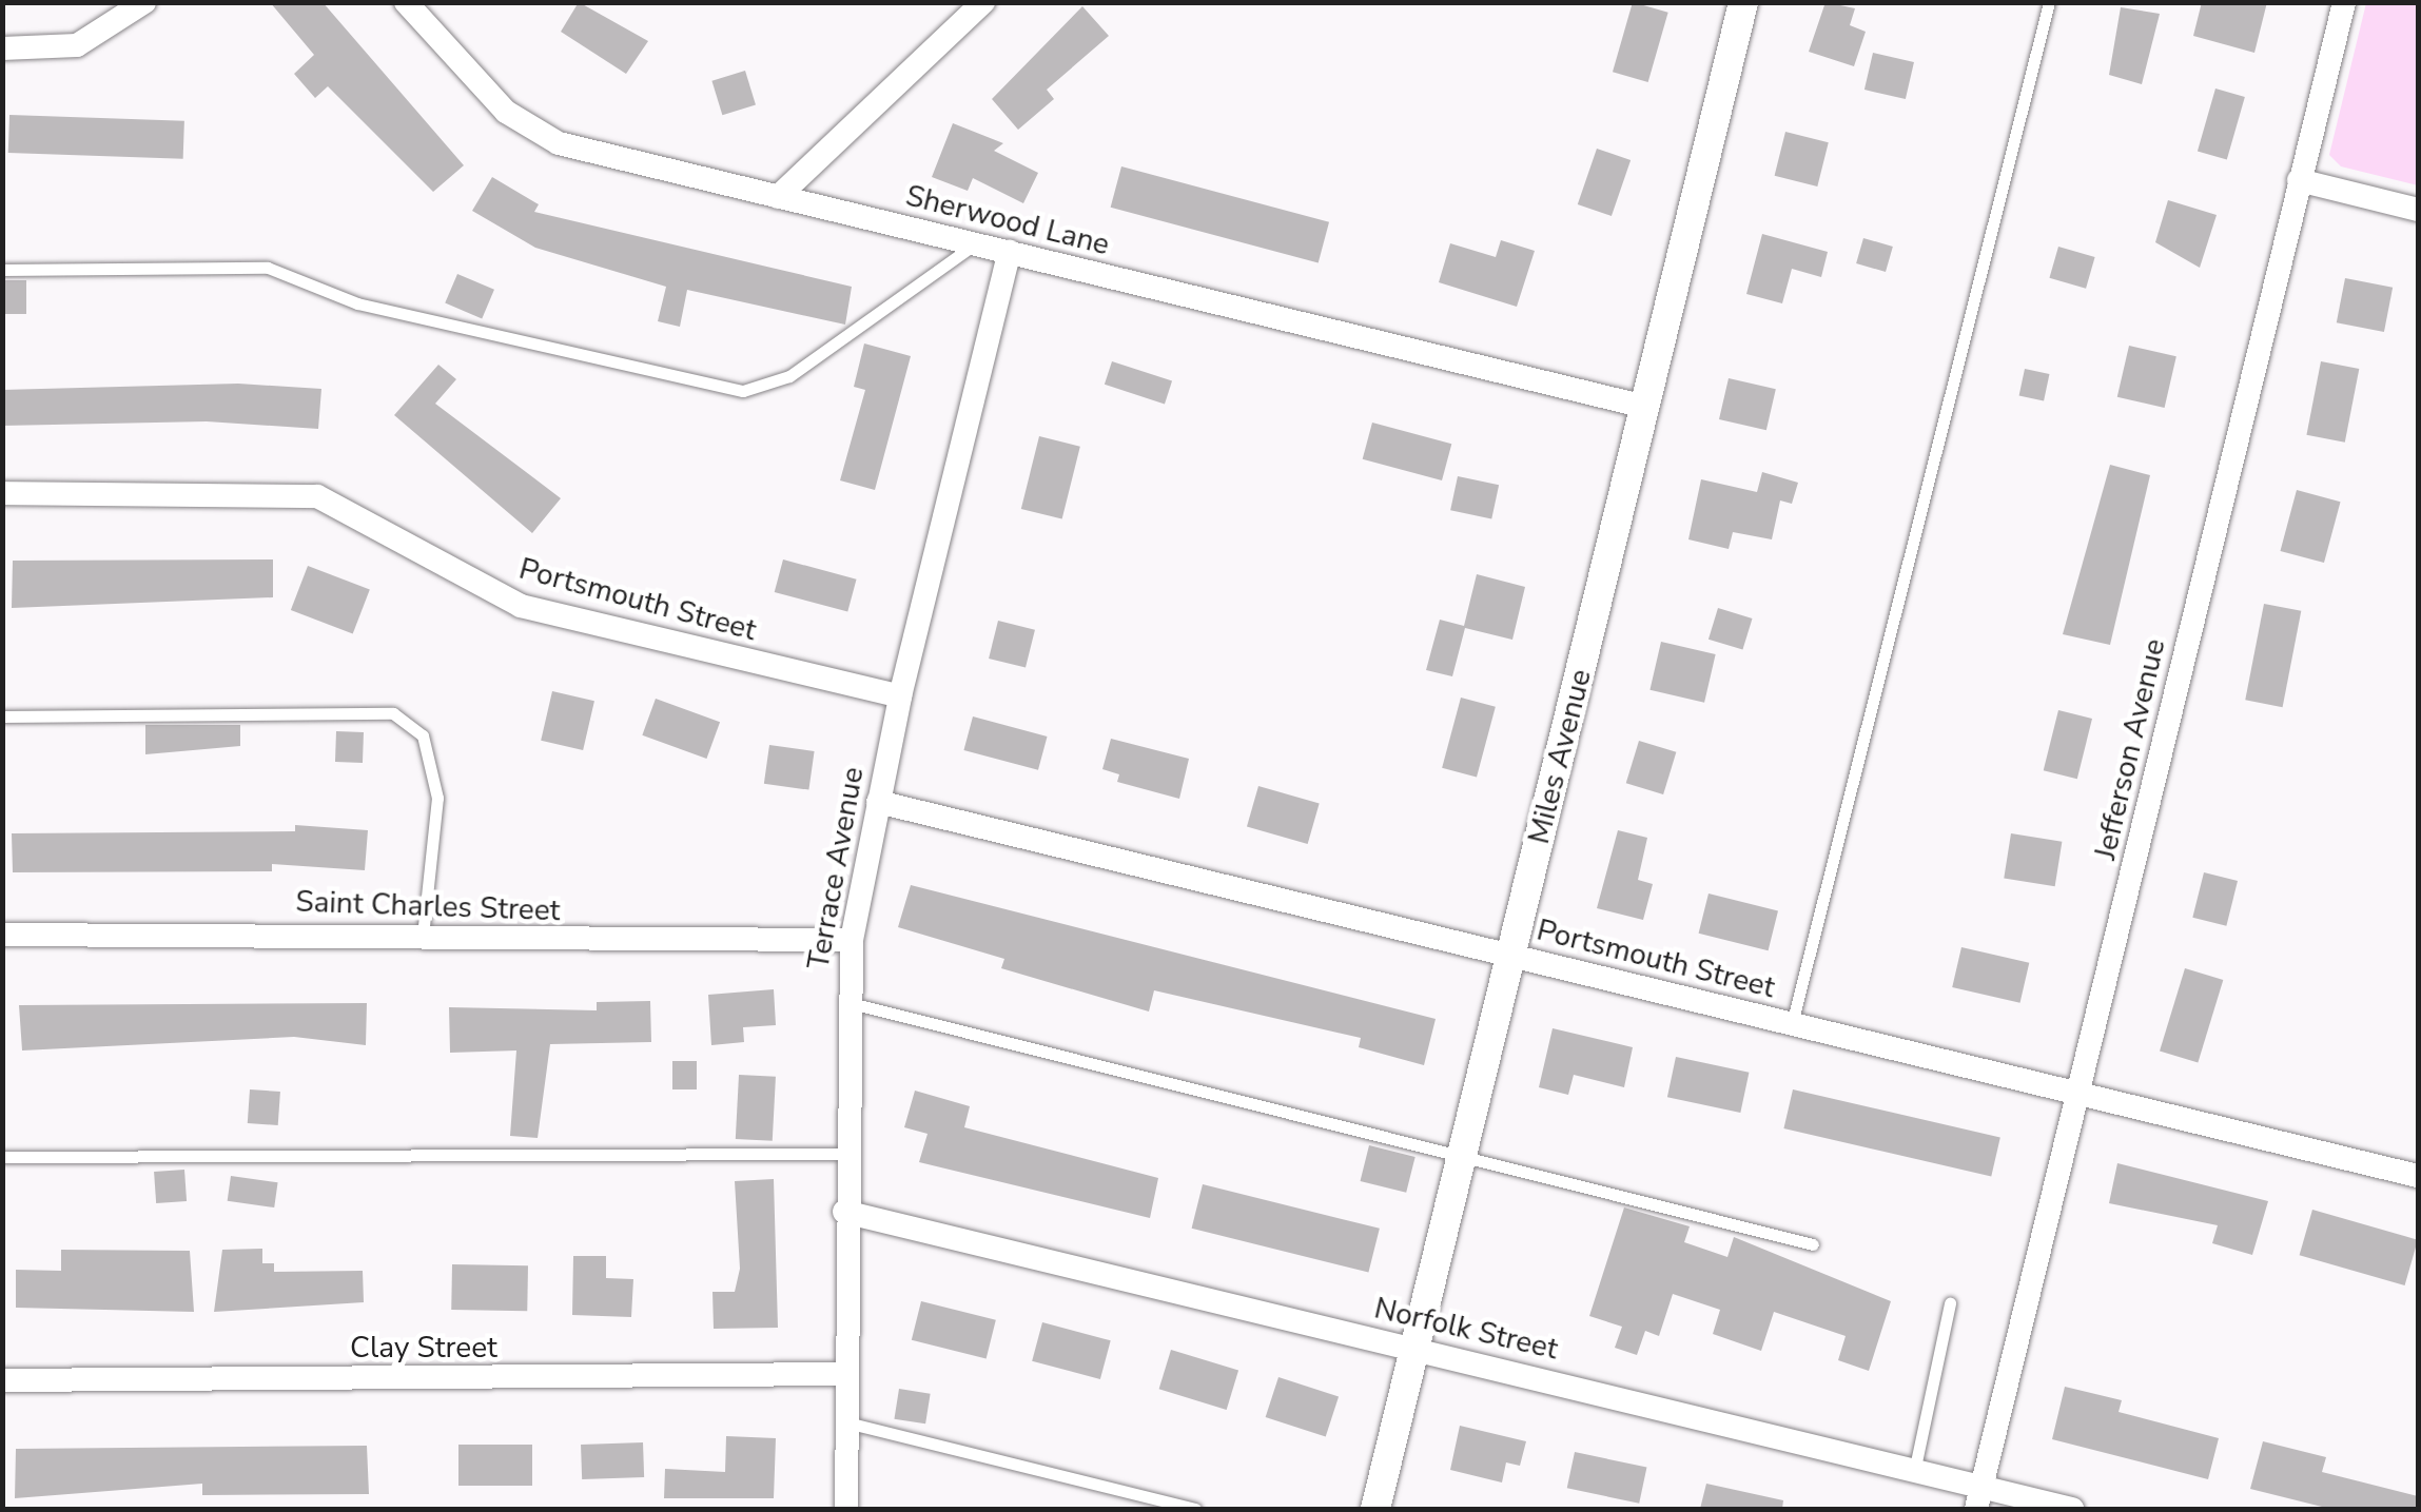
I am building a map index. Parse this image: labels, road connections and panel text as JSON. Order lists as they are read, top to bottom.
{
  "streets": {
    "street": [
      "Sherwood Lane",
      "Portsmouth Street",
      "Jefferson Avenue",
      "Miles Avenue",
      "Terrace Avenue",
      "Saint Charles Street",
      "Norfolk Street",
      "Clay Street"
    ]
  },
  "crossings": [
    ["Sherwood Lane", "Miles Avenue"],
    ["Sherwood Lane", "Terrace Avenue"],
    ["Portsmouth Street", "Jefferson Avenue"],
    ["Portsmouth Street", "Miles Avenue"],
    ["Portsmouth Street", "Terrace Avenue"],
    ["Jefferson Avenue", "Norfolk Street"],
    ["Miles Avenue", "Norfolk Street"],
    ["Terrace Avenue", "Saint Charles Street"],
    ["Terrace Avenue", "Norfolk Street"],
    ["Terrace Avenue", "Clay Street"]
  ]
}
